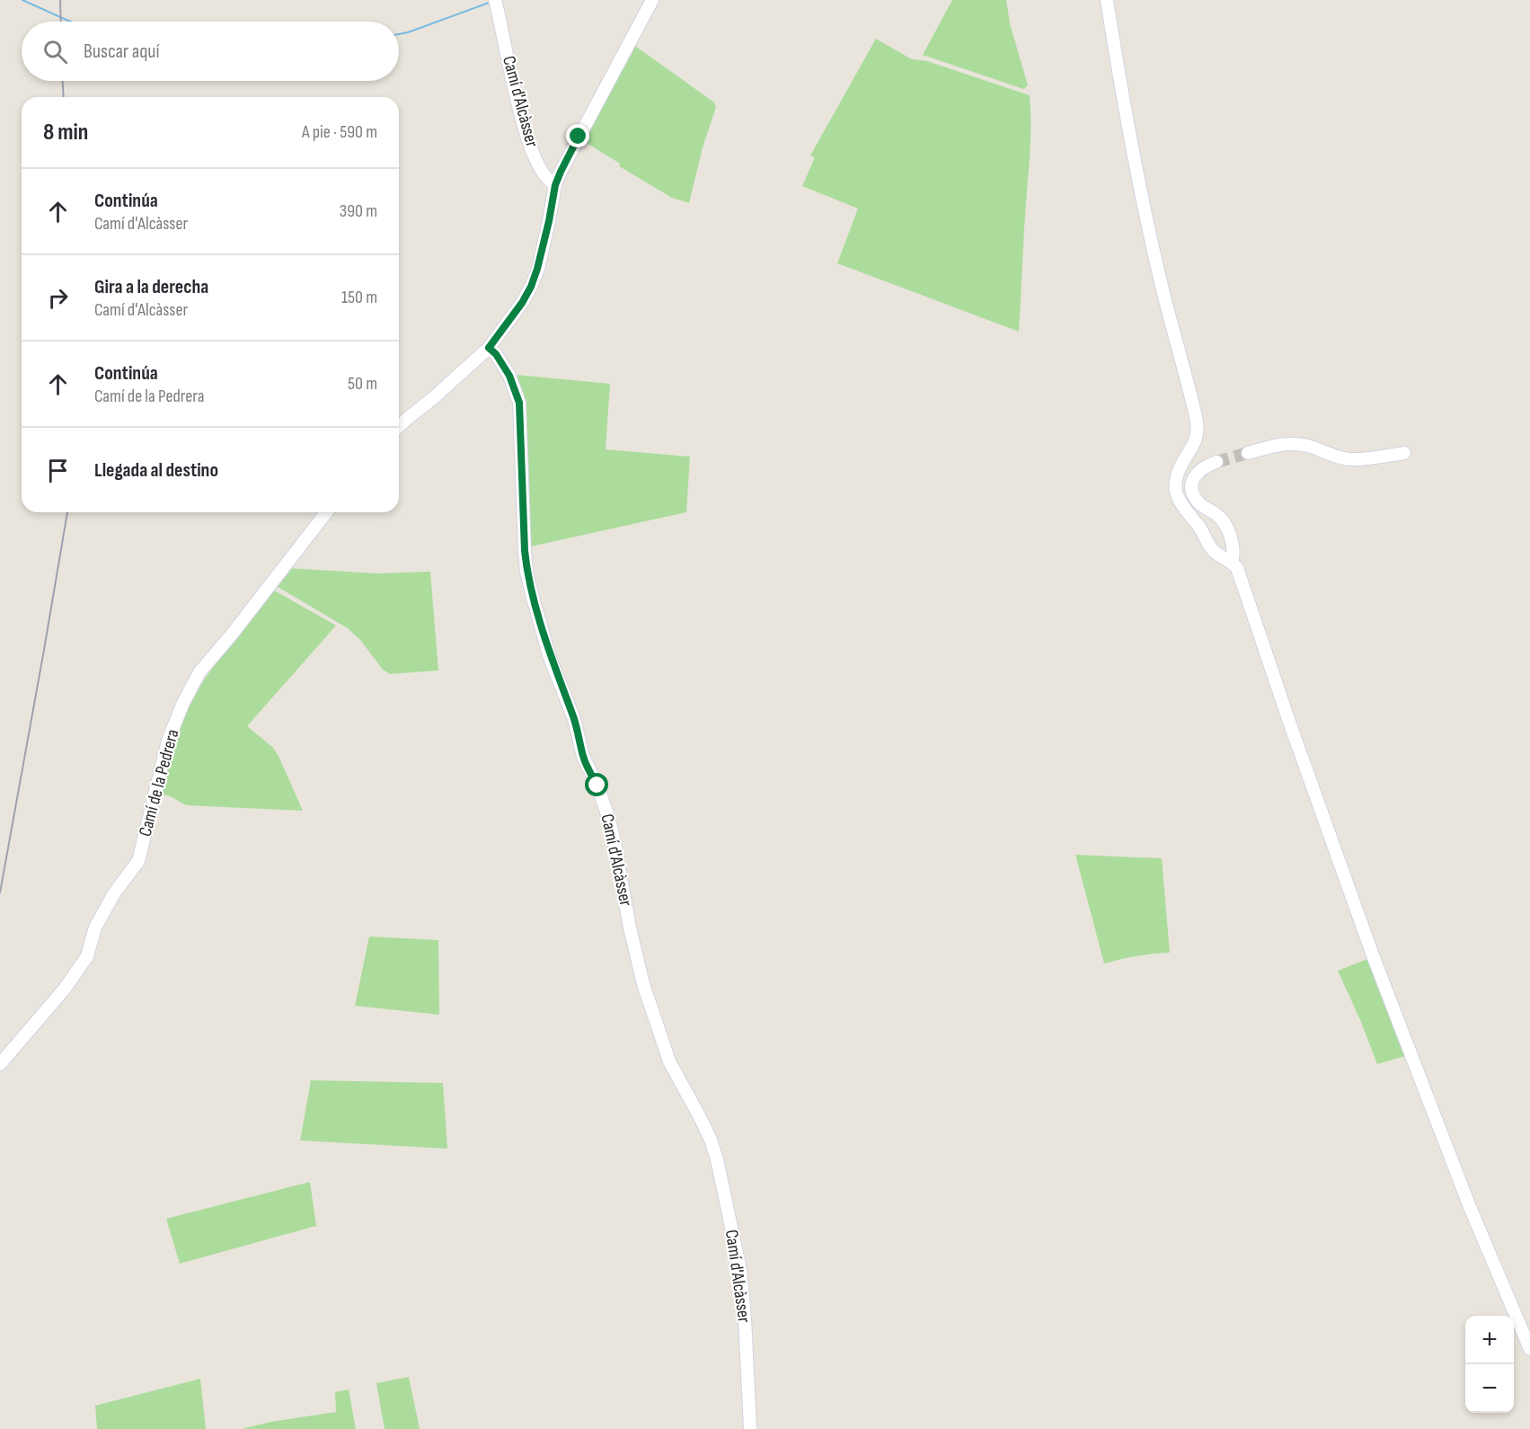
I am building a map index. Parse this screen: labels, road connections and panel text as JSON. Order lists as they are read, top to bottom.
{
  "streets": {
    "street": ["Camí d'Alcàsser", "Camí de la Pedrera"]
  },
  "page": {
    "search": "Buscar aquí",
    "heading": ["8 min", "A pie · 590 m"],
    "list": [
      ["Continúa", "Camí d'Alcàsser", "390 m"],
      ["Gira a la derecha", "Camí d'Alcàsser", "150 m"],
      ["Continúa", "Camí de la Pedrera", "50 m"],
      "Llegada al destino"
    ],
    "map_buttons": ["+", "−"]
  }
}
